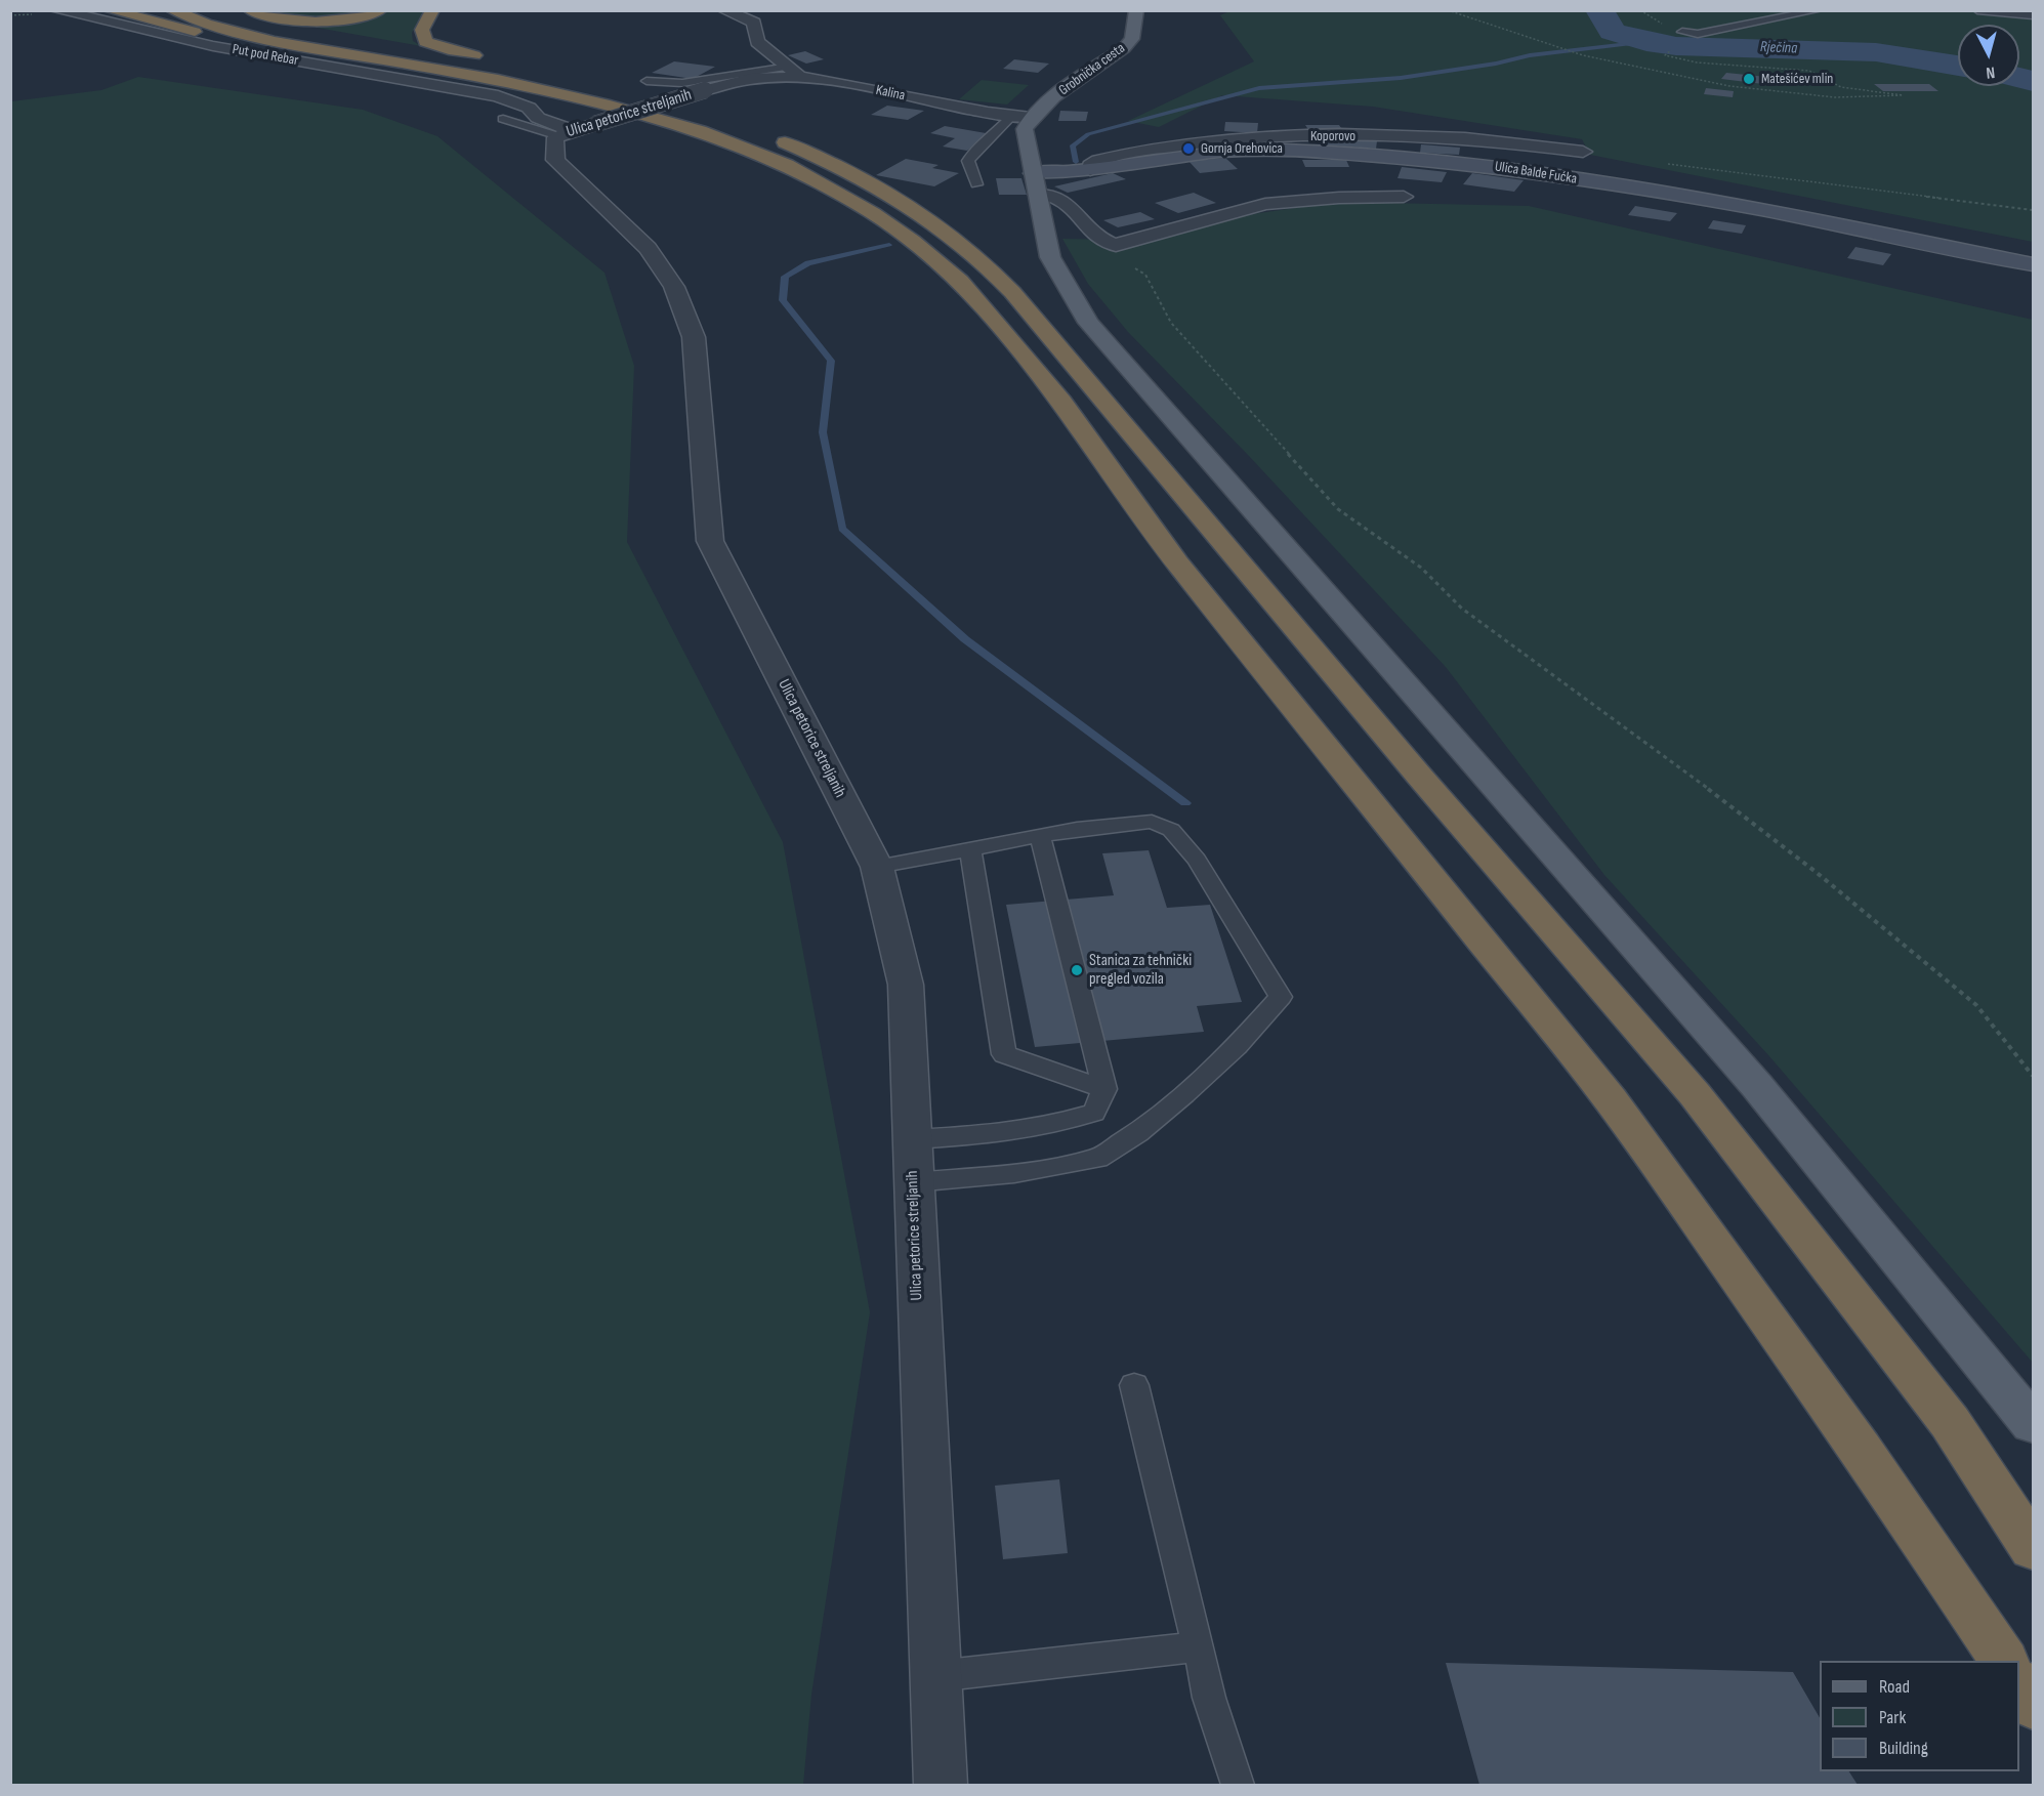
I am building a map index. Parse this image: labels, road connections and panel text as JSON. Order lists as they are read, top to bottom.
{
  "streets": {
    "main road": ["Grobnička cesta", "Ulica Balde Fućka"],
    "street": [
      "Put pod Rebar",
      "Kalina",
      "Ulica petorice streljanih",
      "Koporovo"
    ]
  },
  "crossings": [
    ["Put pod Rebar", "Ulica petorice streljanih"],
    ["Grobnička cesta", "Kalina"],
    ["Kalina", "Ulica petorice streljanih"],
    ["Koporovo", "Ulica Balde Fućka"]
  ],
  "water": ["Rječina"],
  "places": ["Matešićev mlin", "Gornja Orehovica", "Stanica za tehnički pregled vozila"],
  "legend": ["Road", "Park", "Building"],
  "north": "bottom"
}
